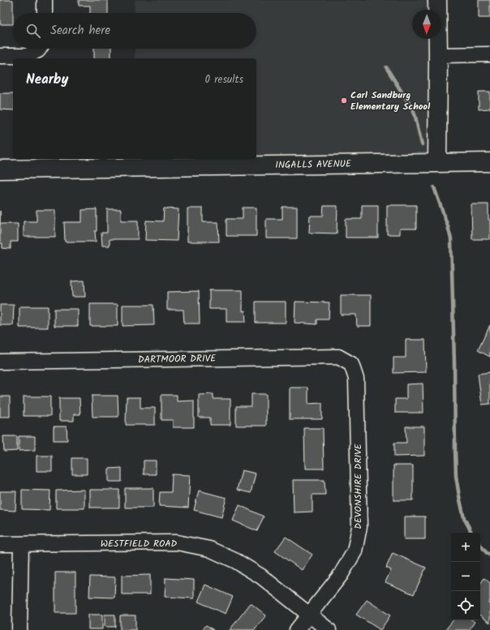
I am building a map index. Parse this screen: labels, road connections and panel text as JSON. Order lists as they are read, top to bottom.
{
  "streets": {
    "street": [
      "INGALLS AVENUE",
      "DARTMOOR DRIVE",
      "DEVONSHIRE DRIVE",
      "WESTFIELD ROAD"
    ]
  },
  "crossings": [
    ["DARTMOOR DRIVE", "DEVONSHIRE DRIVE"],
    ["DEVONSHIRE DRIVE", "WESTFIELD ROAD"]
  ],
  "places": ["Carl Sandburg Elementary School"],
  "north": "bottom",
  "page": {
    "search": "Search here",
    "heading": ["Nearby", "0 results"],
    "map_buttons": ["+", "−"]
  }
}
